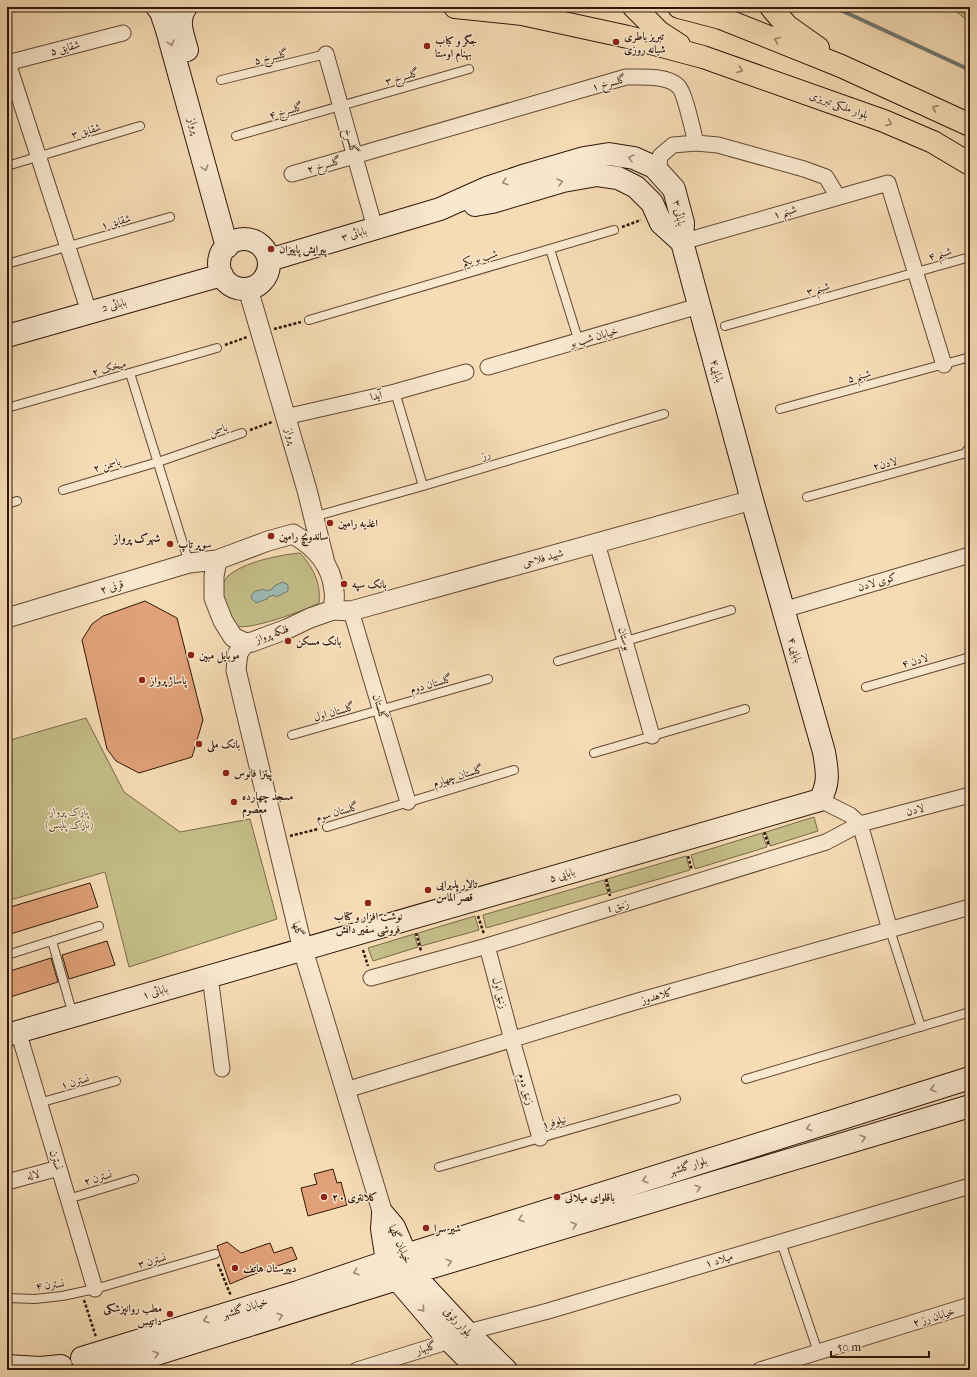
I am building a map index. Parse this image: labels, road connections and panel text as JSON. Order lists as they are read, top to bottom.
{
  "streets": {
    "main road": [
      "بلوار ملکى تبریزى",
      "پرواز",
      "بابائی ۳",
      "بابائی 2",
      "بابایی۴",
      "بابایی ۴",
      "۵ بابایی",
      "بابائی ۱",
      "بلوار گلشهر",
      "خیابان گلها",
      "خیابان گلشهر",
      "بلوار رئوفی"
    ],
    "street": [
      "شقایق ۵",
      "گلسرخ ۱",
      "گلسرخ",
      "گلسرخ ۲",
      "شبنم ۱",
      "خیابان شب بو",
      "آیدا",
      "شهید فلاحی",
      "کوی لادن",
      "قرنی ۲",
      "فلکه پرواز",
      "بوستان",
      "گلستان",
      "لادن",
      "زنبق 1",
      "گلها",
      "زنبق اول",
      "کلاهدوز",
      "زنبق دوم",
      "نسترن",
      "لاله",
      "میلاد ۱",
      "خیابان رز ۲",
      "گلبهار"
    ],
    "lane": [
      "گلسرخ ۵",
      "گلسرخ ۳",
      "گلسرخ ۴",
      "شقایق ۳",
      "شقایق ۱",
      "شبنم ۴",
      "شب بو یکم",
      "شبنم ۳",
      "میخک ۲",
      "شبنم ۵",
      "یاسمن",
      "رز",
      "لادن۲",
      "یاسمن ۲",
      "لادن ۴",
      "گلستان دوم",
      "گلستان اول",
      "گلستان چهارم",
      "گلستان سوم",
      "نسترن ١",
      "نیلوفر۱",
      "نسترن ٢",
      "نسترن ٣",
      "نسترن ۴"
    ]
  },
  "crossings": [
    ["گلسرخ ۵", "گلسرخ"],
    ["گلسرخ ۳", "گلسرخ ۴"],
    ["گلسرخ ۳", "گلسرخ"],
    ["گلسرخ ۱", "گلسرخ"],
    ["گلسرخ ۱", "گلسرخ ۲"],
    ["گلسرخ ۴", "گلسرخ"],
    ["پرواز", "بابائی ۳"],
    ["پرواز", "بابائی 2"],
    ["پرواز", "آیدا"],
    ["پرواز", "یاسمن"],
    ["پرواز", "رز"],
    ["پرواز", "شهید فلاحی"],
    ["پرواز", "قرنی ۲"],
    ["پرواز", "فلکه پرواز"],
    ["پرواز", "گلستان"],
    ["پرواز", "گلها"],
    ["گلسرخ", "گلسرخ ۲"],
    ["گلسرخ", "بابائی ۳"],
    ["شبنم ۱", "بابائی ۳"],
    ["شبنم ۱", "شبنم ۴"],
    ["شبنم ۱", "شبنم ۳"],
    ["شبنم ۱", "بابایی۴"],
    ["بابائی ۳", "بابائی 2"],
    ["بابائی ۳", "بابایی۴"],
    ["شبنم ۴", "شبنم ۳"],
    ["خیابان شب بو", "بابایی۴"],
    ["بابایی۴", "شهید فلاحی"],
    ["بابایی۴", "بابایی ۴"],
    ["آیدا", "یاسمن"],
    ["یاسمن", "یاسمن ۲"],
    ["شهید فلاحی", "قرنی ۲"],
    ["شهید فلاحی", "فلکه پرواز"],
    ["شهید فلاحی", "بوستان"],
    ["شهید فلاحی", "بابایی ۴"],
    ["شهید فلاحی", "گلستان"],
    ["شهید فلاحی", "گلها"],
    ["کوی لادن", "بابایی ۴"],
    ["قرنی ۲", "فلکه پرواز"],
    ["قرنی ۲", "گلستان"],
    ["قرنی ۲", "گلها"],
    ["فلکه پرواز", "گلستان"],
    ["فلکه پرواز", "گلها"],
    ["بابایی ۴", "۵ بابایی"],
    ["گلستان دوم", "گلستان"],
    ["گلستان دوم", "گلستان اول"],
    ["گلستان", "گلستان اول"],
    ["گلستان", "گلستان چهارم"],
    ["گلستان", "گلستان سوم"],
    ["گلستان", "گلها"],
    ["گلستان چهارم", "گلستان سوم"],
    ["لادن", "زنبق 1"],
    ["گلستان سوم", "گلها"],
    ["۵ بابایی", "گلها"],
    ["۵ بابایی", "بابائی ۱"],
    ["زنبق 1", "زنبق اول"],
    ["گلها", "بابائی ۱"],
    ["گلها", "کلاهدوز"],
    ["گلها", "خیابان گلها"],
    ["بابائی ۱", "نسترن"],
    ["زنبق اول", "کلاهدوز"],
    ["زنبق اول", "زنبق دوم"],
    ["کلاهدوز", "زنبق دوم"],
    ["نسترن ١", "نسترن"],
    ["زنبق دوم", "نیلوفر۱"],
    ["نسترن", "لاله"],
    ["نسترن", "نسترن ٢"],
    ["نسترن", "نسترن ٣"],
    ["نسترن", "نسترن ۴"],
    ["بلوار گلشهر", "خیابان گلها"],
    ["بلوار گلشهر", "خیابان گلشهر"],
    ["بلوار گلشهر", "بلوار رئوفی"],
    ["خیابان گلها", "خیابان گلشهر"],
    ["خیابان گلها", "بلوار رئوفی"],
    ["میلاد ۱", "بلوار رئوفی"],
    ["میلاد ۱", "گلبهار"],
    ["نسترن ٣", "نسترن ۴"],
    ["خیابان گلشهر", "بلوار رئوفی"],
    ["بلوار رئوفی", "گلبهار"]
  ],
  "districts": ["شهرک پرواز"],
  "parks": ["پارک پرواز (پارک پلیس)"],
  "places": [
    "تبریز باطری شبانه روزی",
    "جگر و کباب بهنام اوستا",
    "پیرایش پاییزان",
    "اغذیه رامین",
    "ساندویچ رامین",
    "سوپر تاپ",
    "بانک سپه",
    "بانک مسکن",
    "موبایل مبین",
    "پاساژ پرواز",
    "بانک ملی",
    "پیتزا فانوس",
    "مسجد چهارده معصوم",
    "تالار پذیرایی قصر الماس",
    "نوشت افزار و کتاب فروشی سفیر دانش",
    "کلانتری ۲۰",
    "باقلوای میلانی",
    "شیر سرا",
    "دبیرستان هاتف",
    "مطب روانپزشکی داتیس"
  ],
  "scale_bar": "50 m"
}
